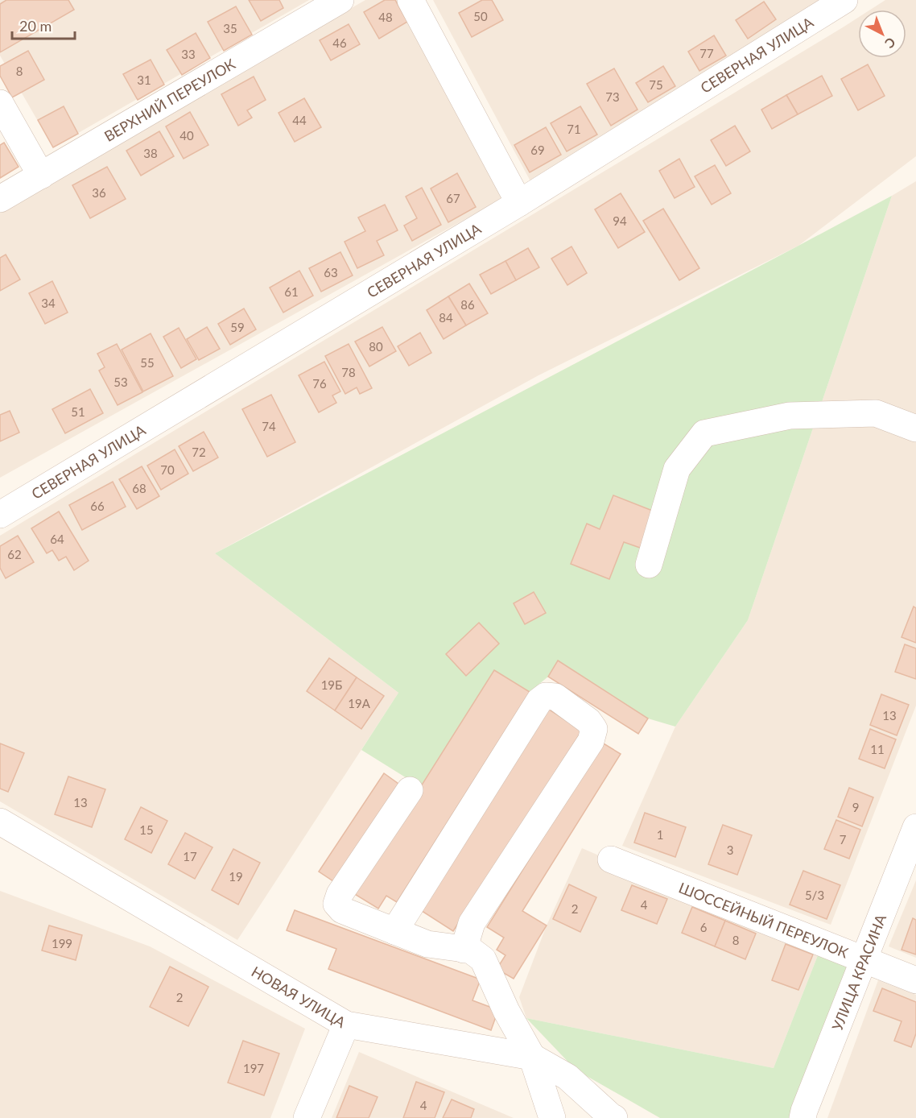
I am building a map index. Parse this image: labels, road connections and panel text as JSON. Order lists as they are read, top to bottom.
{
  "streets": {
    "street": [
      "СЕВЕРНАЯ УЛИЦА",
      "ВЕРХНИЙ ПЕРЕУЛОК",
      "ШОССЕЙНЫЙ ПЕРЕУЛОК",
      "УЛИЦА КРАСИНА",
      "НОВАЯ УЛИЦА"
    ]
  },
  "crossings": [
    ["ШОССЕЙНЫЙ ПЕРЕУЛОК", "УЛИЦА КРАСИНА"]
  ],
  "house_numbers": [
    "50",
    "48",
    "35",
    "46",
    "77",
    "33",
    "8",
    "31",
    "75",
    "73",
    "44",
    "71",
    "40",
    "69",
    "38",
    "36",
    "67",
    "94",
    "63",
    "61",
    "34",
    "86",
    "84",
    "59",
    "80",
    "55",
    "78",
    "53",
    "76",
    "51",
    "74",
    "72",
    "70",
    "68",
    "66",
    "64",
    "62",
    "19Б",
    "19А",
    "13",
    "11",
    "13",
    "9",
    "15",
    "1",
    "7",
    "3",
    "17",
    "19",
    "5/3",
    "4",
    "2",
    "6",
    "8",
    "199",
    "2",
    "197",
    "4"
  ],
  "scale_bar": "20 m",
  "north": "bottom right"
}
